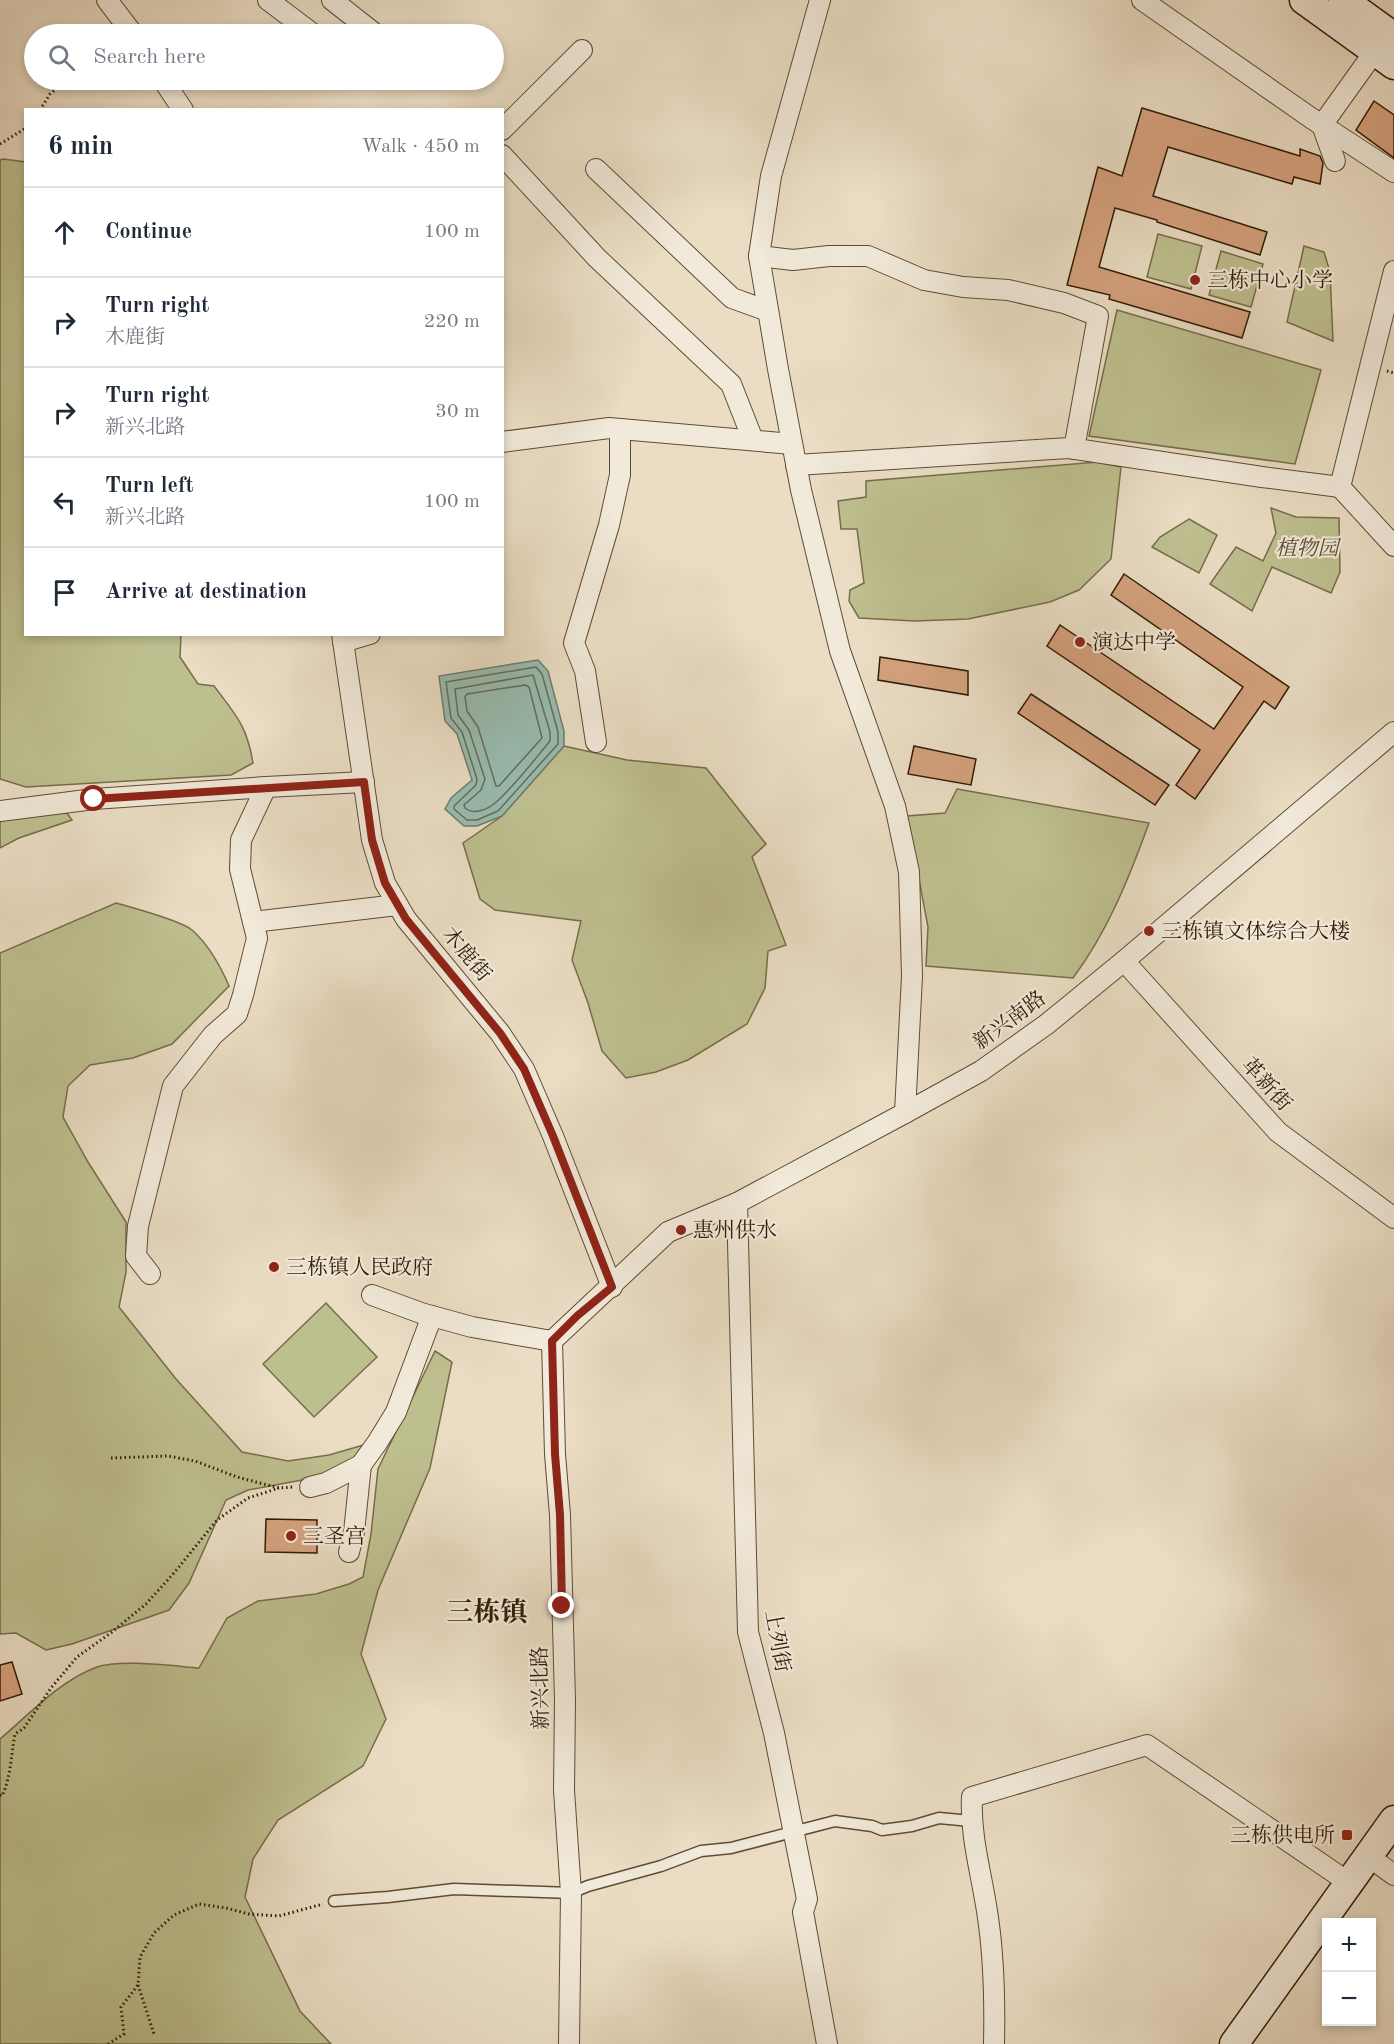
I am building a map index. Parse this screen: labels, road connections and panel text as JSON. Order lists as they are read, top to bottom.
{
  "streets": {
    "street": [
      "木鹿街",
      "新兴南路",
      "革新街",
      "上列街",
      "新兴北路"
    ]
  },
  "crossings": [
    ["木鹿街", "新兴南路"],
    ["新兴南路", "革新街"],
    ["新兴南路", "上列街"]
  ],
  "districts": ["三栋镇"],
  "parks": ["植物园"],
  "places": {
    "other": [
      "三栋中心小学",
      "演达中学",
      "三栋镇文体综合大楼",
      "惠州供水",
      "三栋镇人民政府",
      "三圣宫"
    ],
    "transit": ["三栋供电所"]
  },
  "page": {
    "search": "Search here",
    "heading": ["6 min", "Walk · 450 m"],
    "list": [
      ["Continue", "100 m"],
      ["Turn right", "木鹿街", "220 m"],
      ["Turn right", "新兴北路", "30 m"],
      ["Turn left", "新兴北路", "100 m"],
      "Arrive at destination"
    ],
    "map_buttons": ["+", "−"]
  }
}
